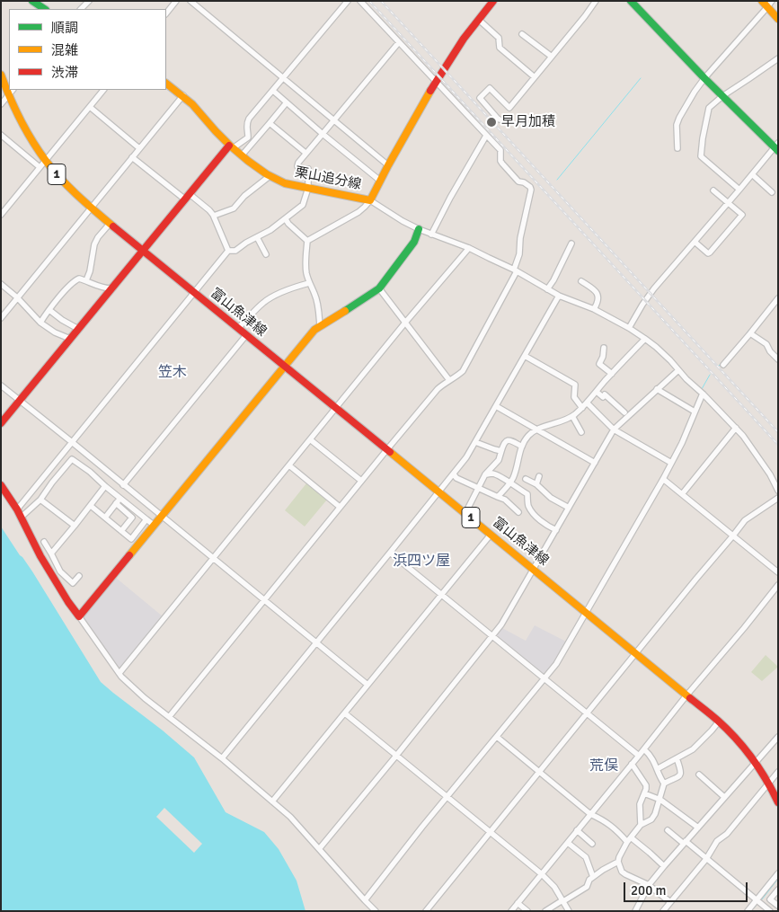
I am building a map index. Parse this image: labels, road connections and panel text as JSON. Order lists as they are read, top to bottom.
{
  "streets": {
    "main road": ["1", "栗山追分線", "富山魚津線"]
  },
  "crossings": [
    ["1", "富山魚津線"]
  ],
  "districts": ["笠木", "浜四ツ屋", "荒俣"],
  "places": ["早月加積"],
  "legend": ["順調", "混雑", "渋滞"],
  "scale_bar": "200 m"
}
